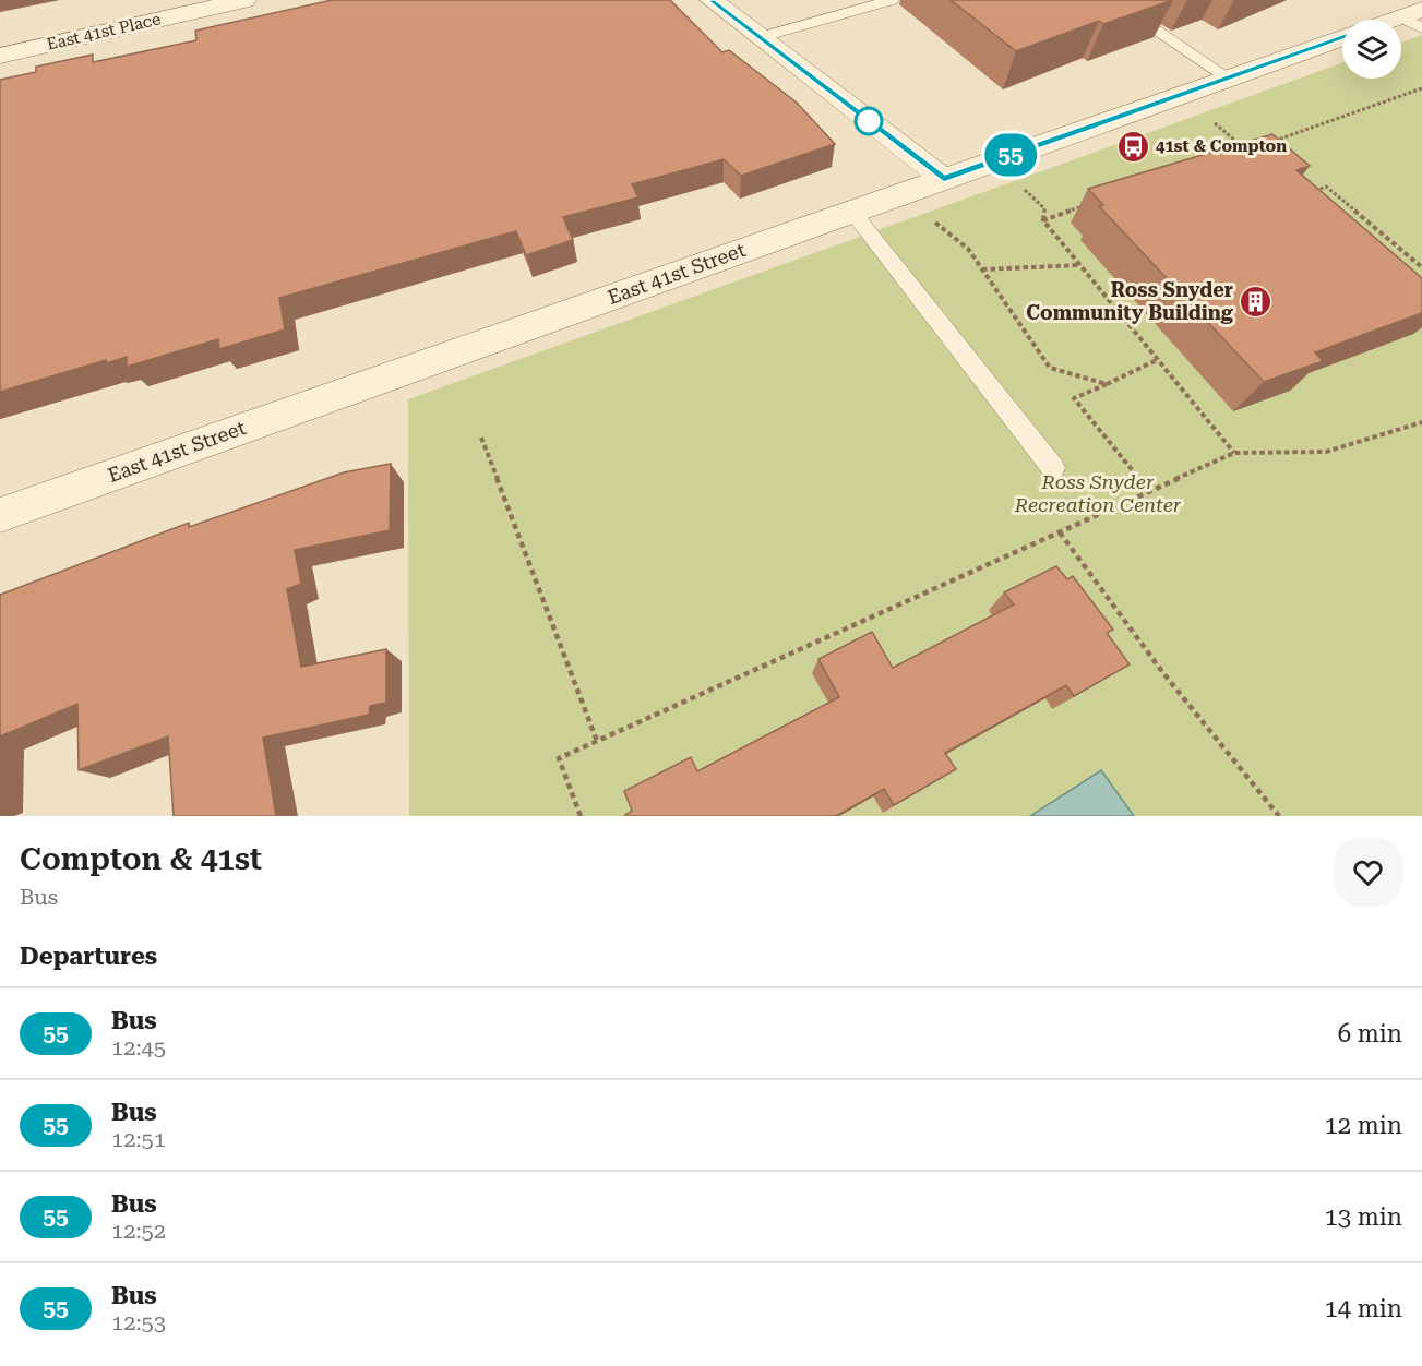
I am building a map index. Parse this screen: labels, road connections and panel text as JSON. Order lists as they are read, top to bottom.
{
  "streets": {
    "street": ["East 41st Place", "East 41st Street"]
  },
  "parks": ["Ross Snyder Recreation Center"],
  "places": {
    "bus stop": ["41st & Compton"],
    "building": ["Ross Snyder Community Building"]
  },
  "lines": ["bus line 55"],
  "page": {
    "on_map": "55",
    "heading": [
      ["Compton & 41st", "Bus"],
      "Departures"
    ],
    "list": [
      {
        "mark": "55",
        "name": "Bus",
        "note": "12:45",
        "value": "6 min"
      },
      {
        "mark": "55",
        "name": "Bus",
        "note": "12:51",
        "value": "12 min"
      },
      {
        "mark": "55",
        "name": "Bus",
        "note": "12:52",
        "value": "13 min"
      },
      {
        "mark": "55",
        "name": "Bus",
        "note": "12:53",
        "value": "14 min"
      }
    ]
  }
}
